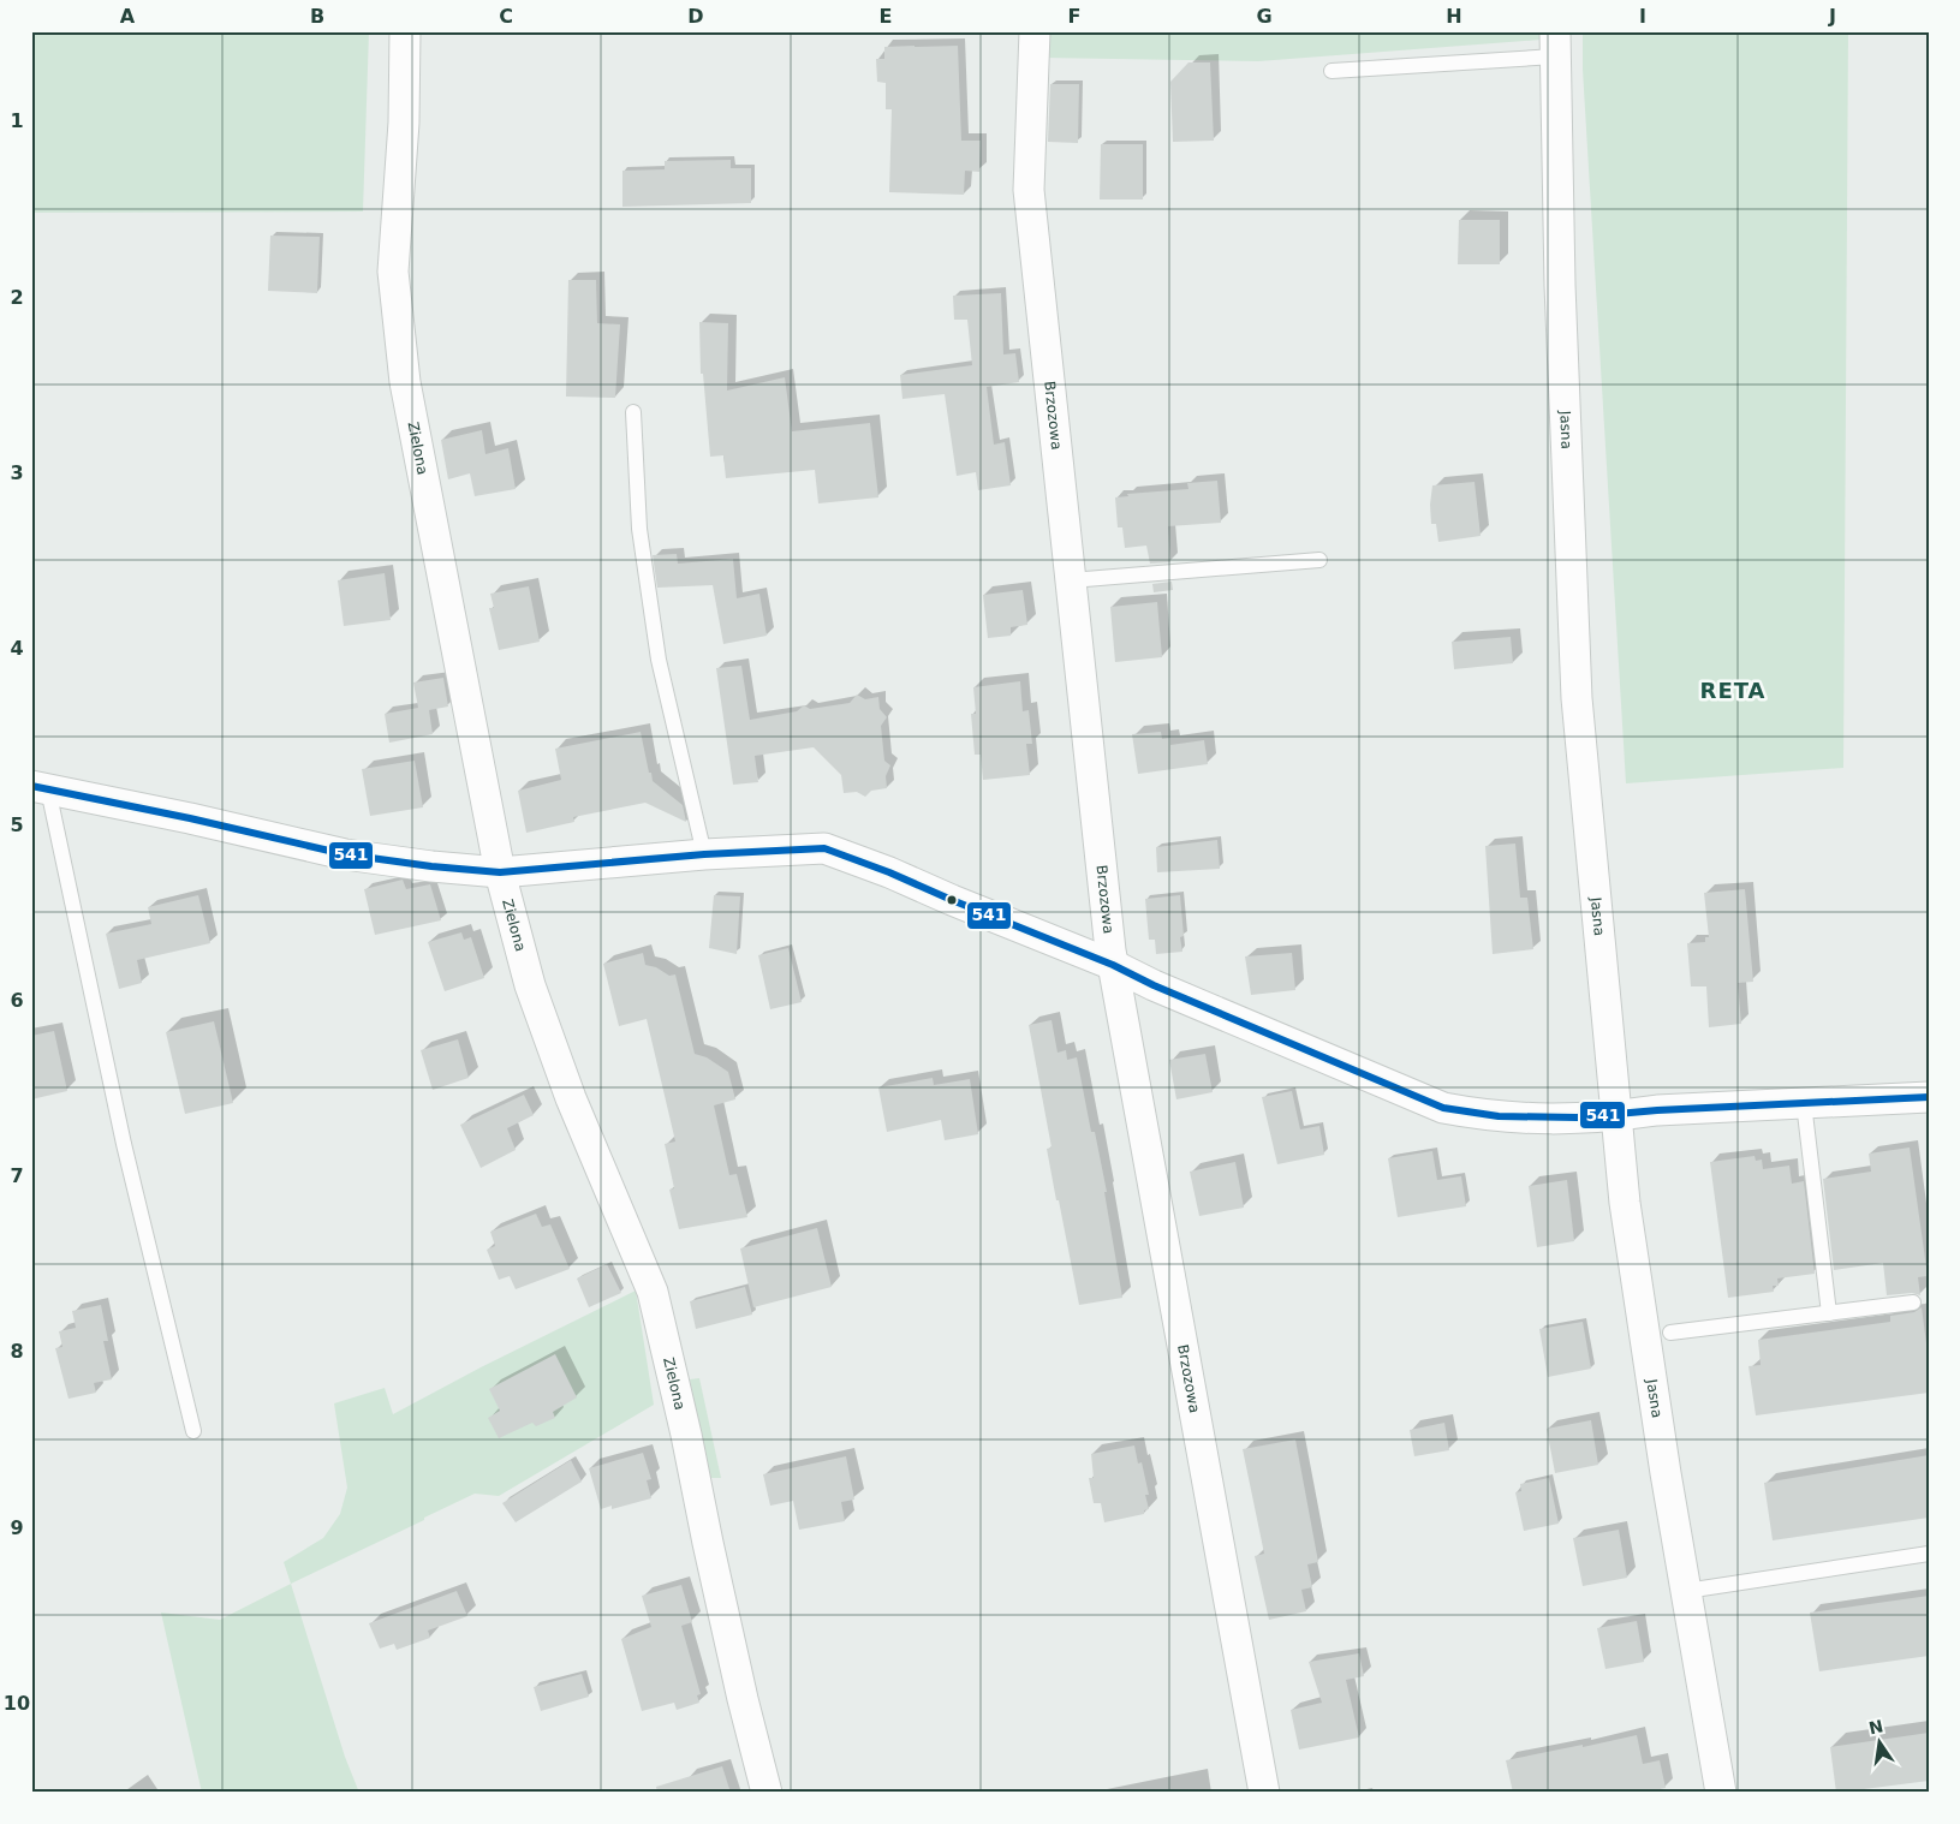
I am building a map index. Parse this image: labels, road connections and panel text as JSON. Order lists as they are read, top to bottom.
{
  "streets": {
    "street": ["Brzozowa", "Jasna", "Zielona"]
  },
  "districts": ["RETA"],
  "lines": ["transit line 541"],
  "north": "top",
  "grid": {
    "columns": [
      "A",
      "B",
      "C",
      "D",
      "E",
      "F",
      "G",
      "H",
      "I",
      "J"
    ],
    "rows": [
      "1",
      "2",
      "3",
      "4",
      "5",
      "6",
      "7",
      "8",
      "9",
      "10"
    ]
  }
}
